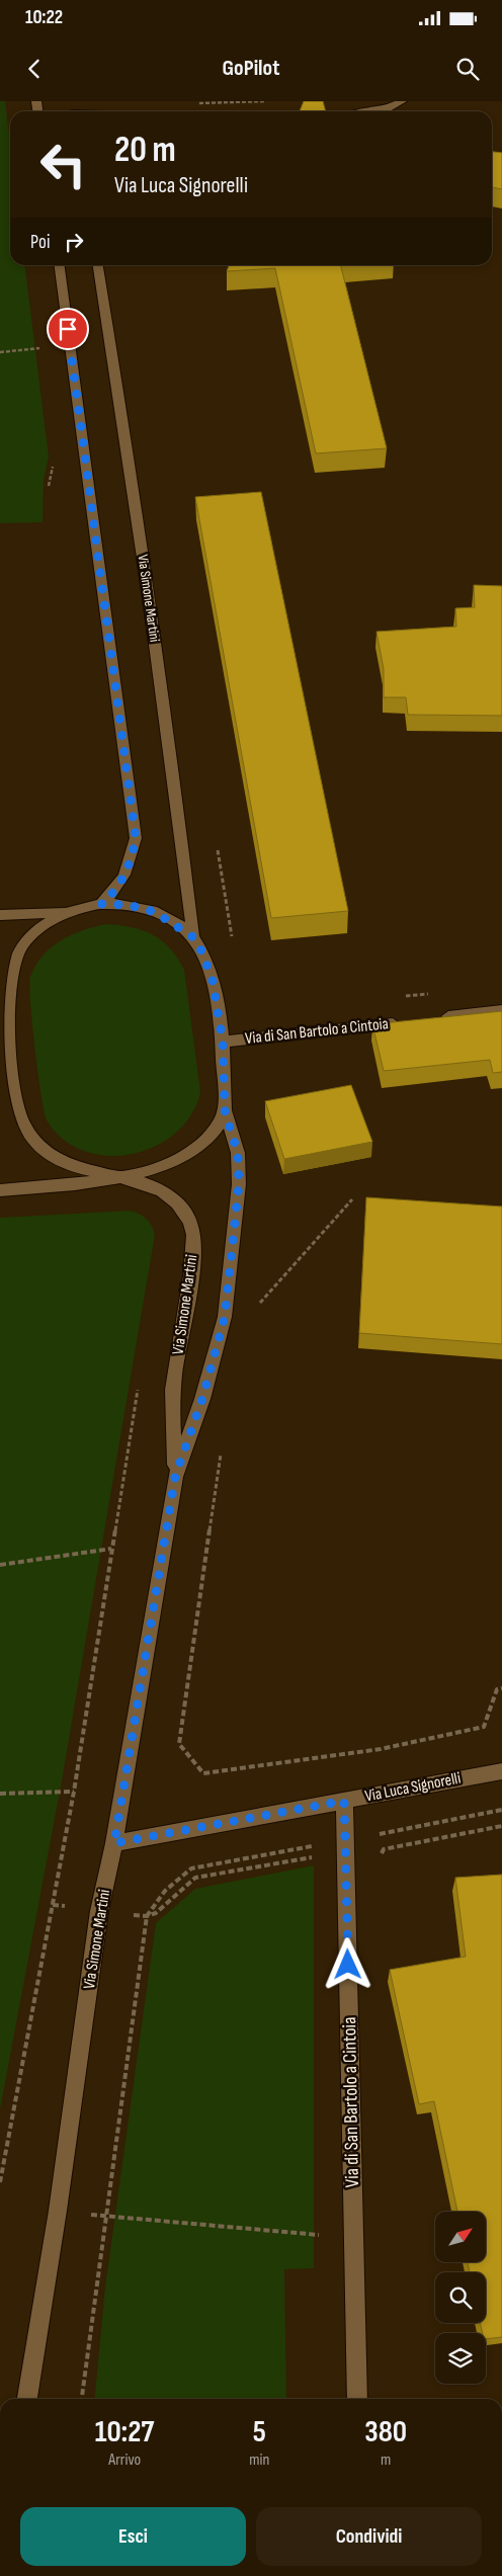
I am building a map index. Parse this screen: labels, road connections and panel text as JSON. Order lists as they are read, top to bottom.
{
  "streets": {
    "street": ["Via Simone Martini", "Via di San Bartolo a Cintoia", "Via Luca Signorelli"]
  },
  "crossings": [
    ["Via Simone Martini", "Via di San Bartolo a Cintoia"],
    ["Via Simone Martini", "Via Luca Signorelli"],
    ["Via di San Bartolo a Cintoia", "Via Luca Signorelli"]
  ],
  "north": "top right",
  "page": {
    "status": "10:22",
    "header": "GoPilot",
    "turn": ["20 m", "Via Luca Signorelli"],
    "then": "Poi",
    "eta": [
      "10:27",
      "Arrivo",
      "5",
      "min",
      "380",
      "m"
    ],
    "buttons": ["Esci", "Condividi"]
  }
}
